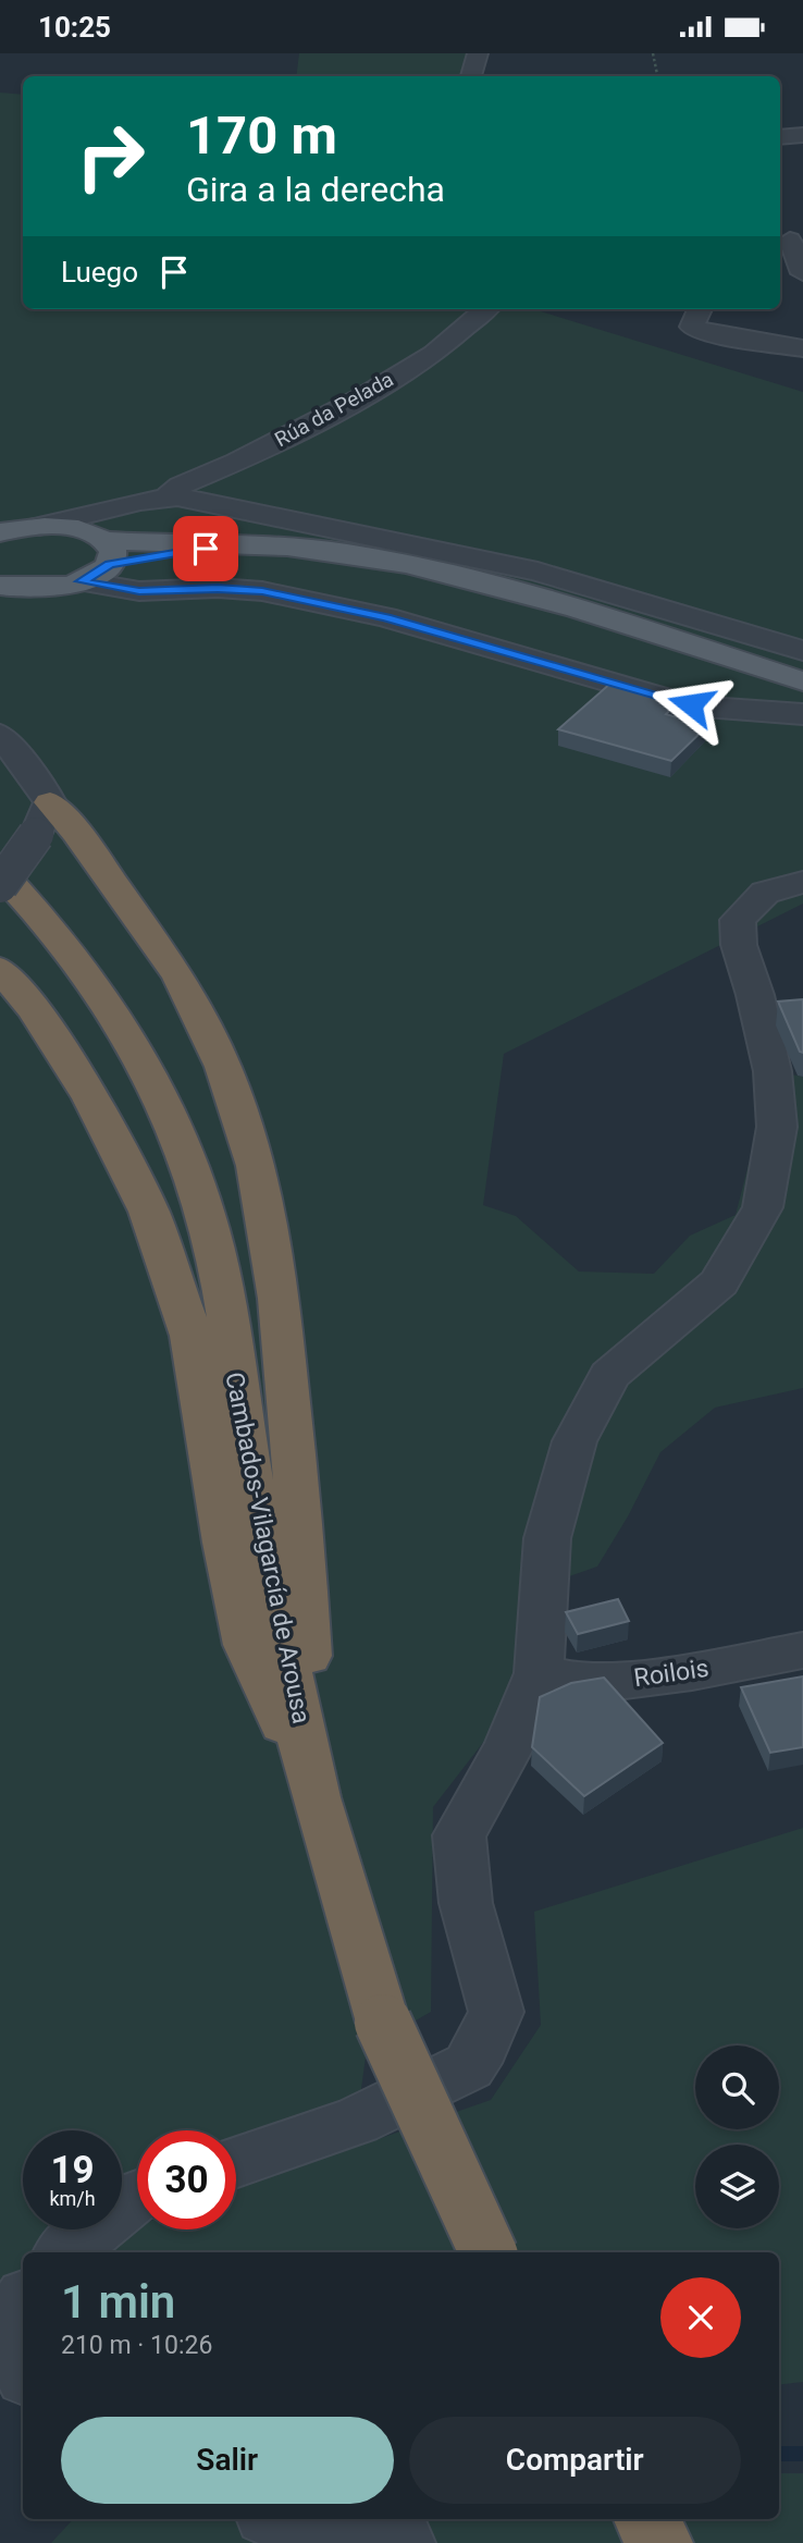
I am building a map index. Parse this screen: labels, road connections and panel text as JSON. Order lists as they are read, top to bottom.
{
  "streets": {
    "highway": ["Cambados-Vilagarcía de Arousa"],
    "street": ["Rúa da Pelada", "Roilois"]
  },
  "page": {
    "status": "10:25",
    "turn": ["170 m", "Gira a la derecha"],
    "then": "Luego",
    "speed": "19 km/h",
    "limit": "30",
    "heading": ["1 min", "210 m · 10:26"],
    "buttons": ["Salir", "Compartir"]
  }
}
